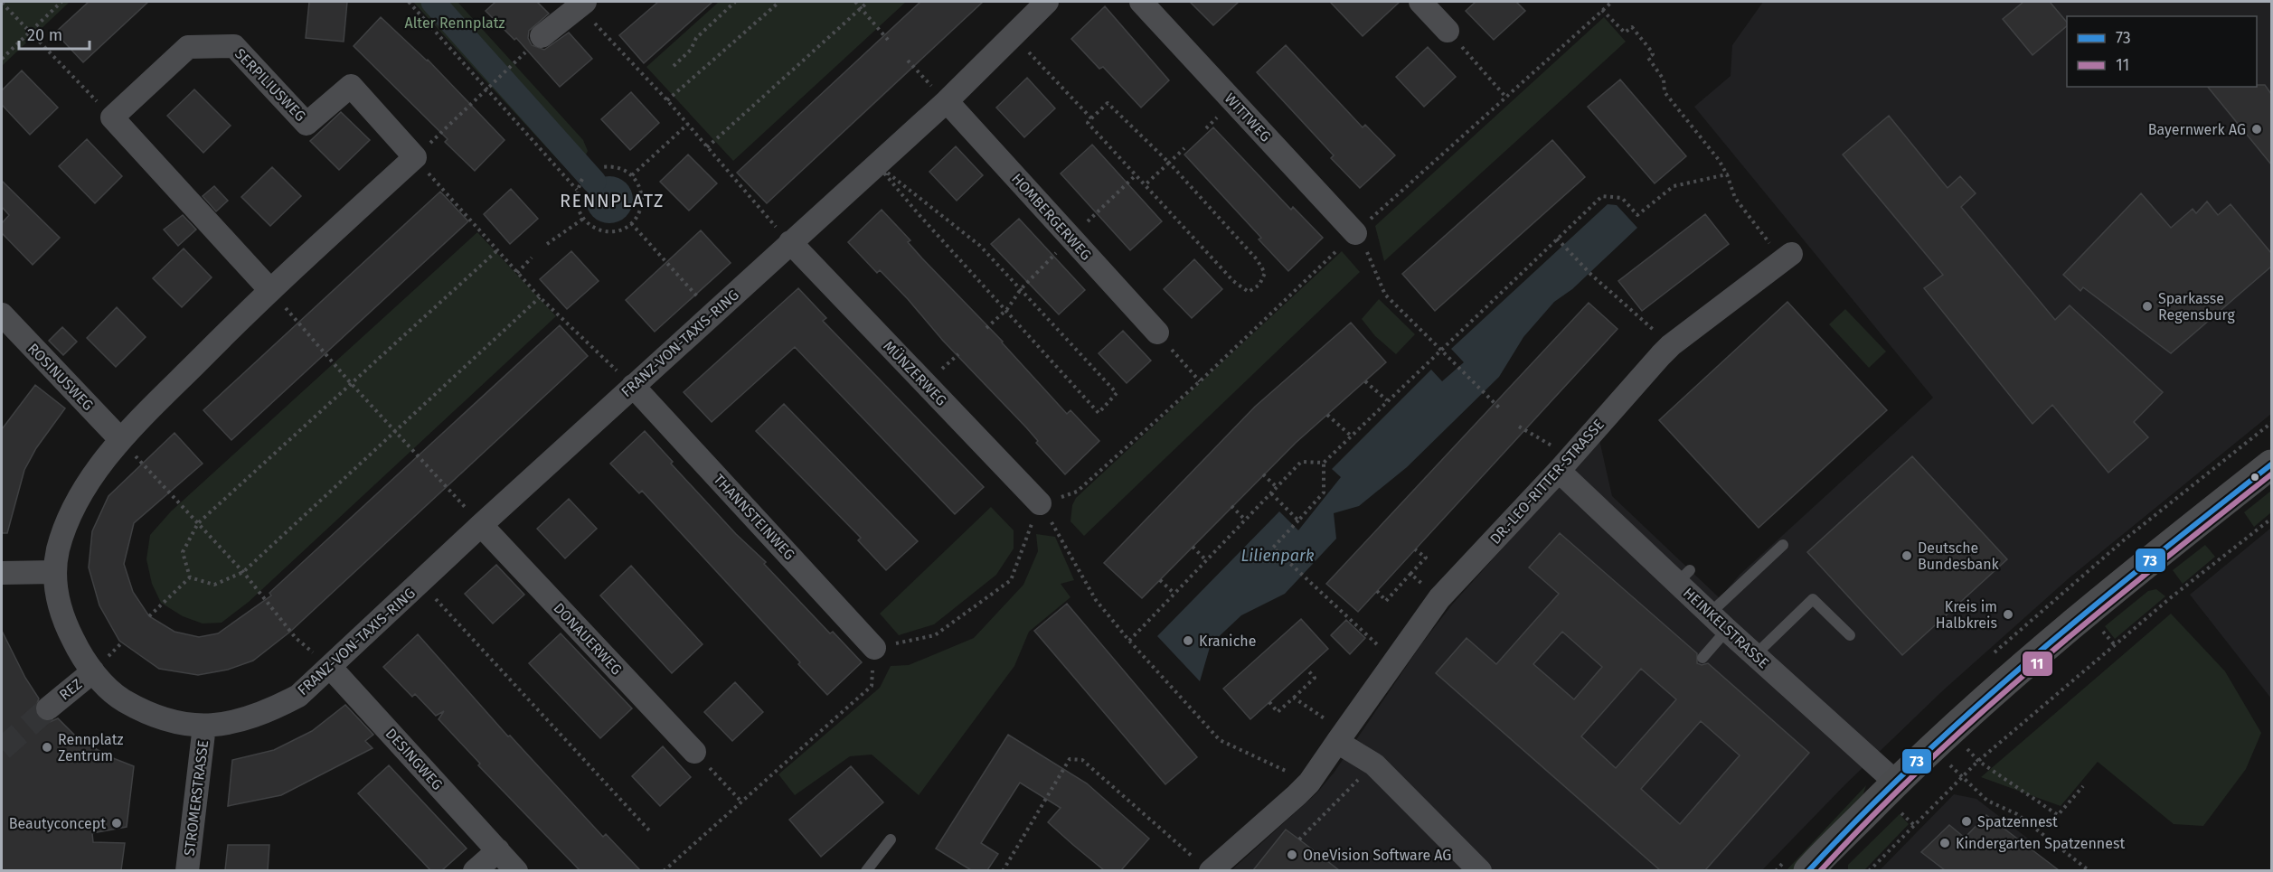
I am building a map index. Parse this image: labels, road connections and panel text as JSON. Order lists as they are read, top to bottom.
{
  "streets": {
    "street": [
      "SERPILIUSWEG",
      "WITTWEG",
      "HOMBERGERWEG",
      "FRANZ-VON-TAXIS-RING",
      "MÜNZERWEG",
      "ROSINUSWEG",
      "DR.-LEO-RITTER-STRASSE",
      "THANNSTEINWEG",
      "HEINKELSTRASSE",
      "DONAUERWEG",
      "REZ",
      "DESINGWEG",
      "STROMERSTRASSE"
    ]
  },
  "crossings": [
    ["SERPILIUSWEG", "FRANZ-VON-TAXIS-RING"],
    ["HOMBERGERWEG", "FRANZ-VON-TAXIS-RING"],
    ["FRANZ-VON-TAXIS-RING", "MÜNZERWEG"],
    ["FRANZ-VON-TAXIS-RING", "ROSINUSWEG"],
    ["FRANZ-VON-TAXIS-RING", "THANNSTEINWEG"],
    ["FRANZ-VON-TAXIS-RING", "DONAUERWEG"],
    ["FRANZ-VON-TAXIS-RING", "REZ"],
    ["FRANZ-VON-TAXIS-RING", "DESINGWEG"],
    ["FRANZ-VON-TAXIS-RING", "STROMERSTRASSE"],
    ["DR.-LEO-RITTER-STRASSE", "HEINKELSTRASSE"]
  ],
  "districts": ["RENNPLATZ"],
  "water": ["Lilienpark"],
  "parks": ["Alter Rennplatz"],
  "places": [
    "Bayernwerk AG",
    "Sparkasse Regensburg",
    "Deutsche Bundesbank",
    "Kreis im Halbkreis",
    "Kraniche",
    "Rennplatz Zentrum",
    "Spatzennest",
    "Beautyconcept",
    "Kindergarten Spatzennest",
    "OneVision Software AG"
  ],
  "lines": ["transit line 73", "transit line 11"],
  "legend": ["73", "11"],
  "scale_bar": "20 m"
}
